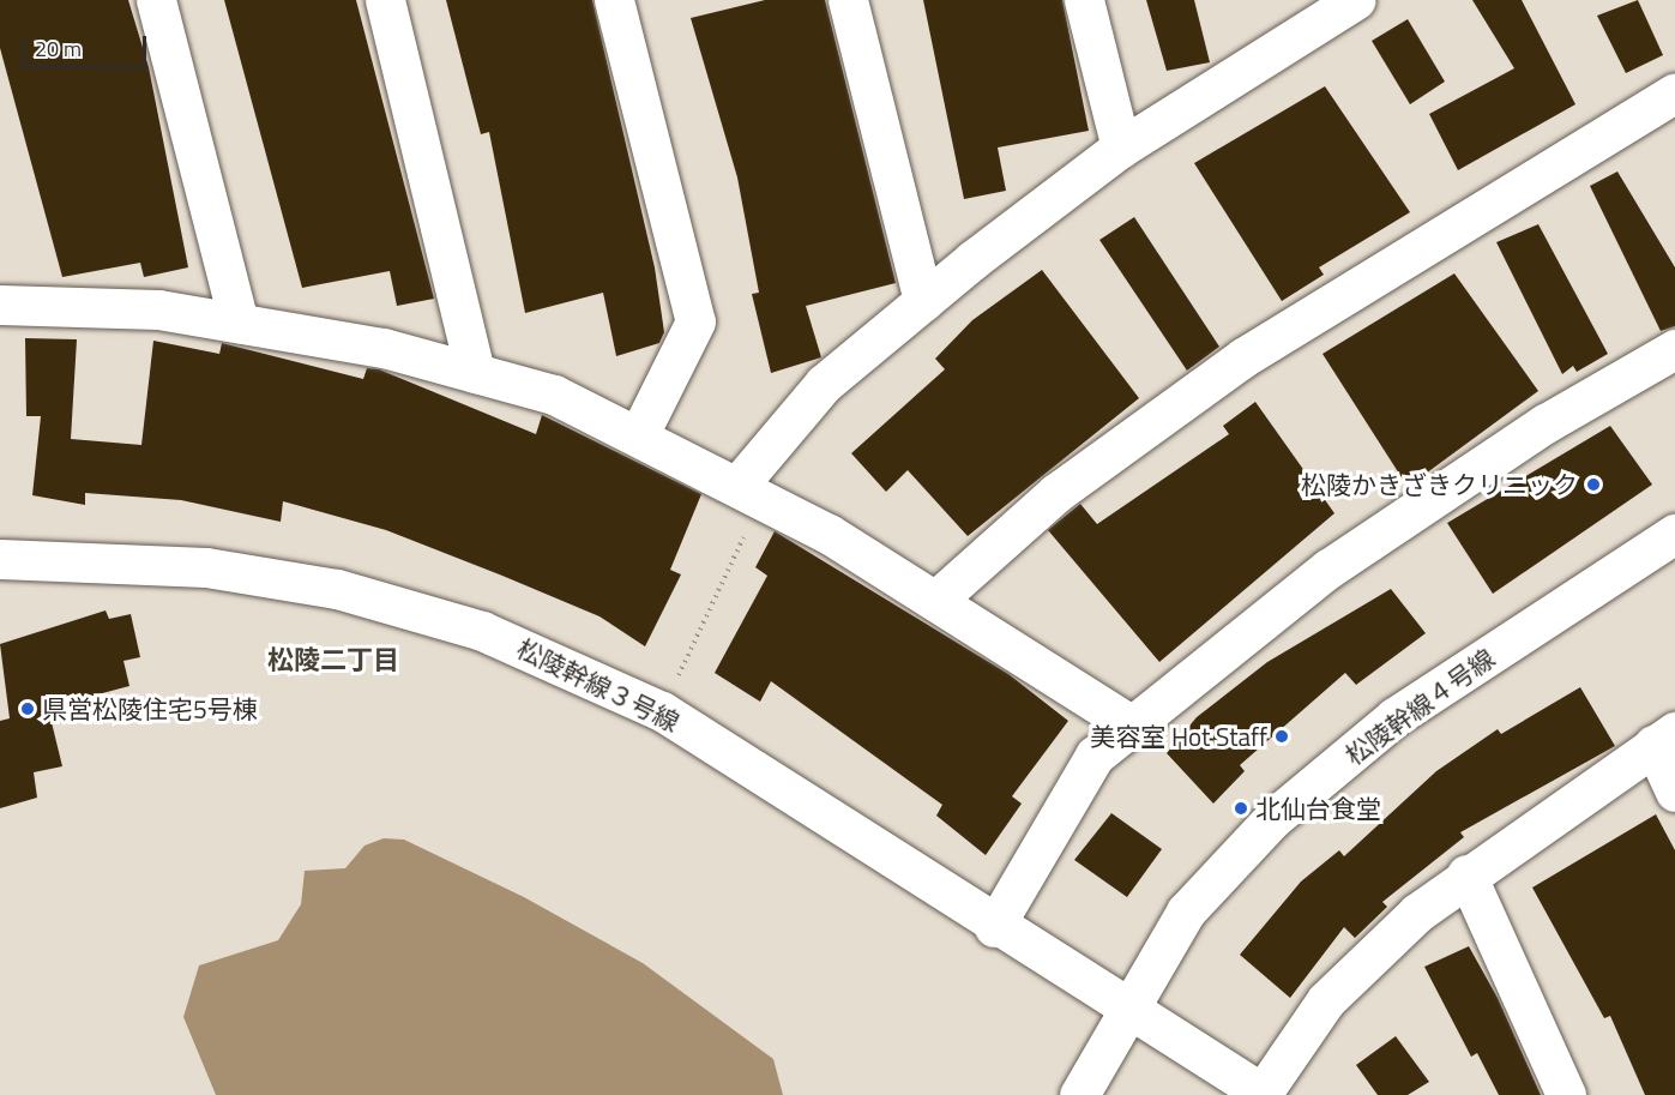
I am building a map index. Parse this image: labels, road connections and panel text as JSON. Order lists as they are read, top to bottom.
{
  "streets": {
    "street": ["松陵幹線３号線", "松陵幹線４号線"]
  },
  "crossings": [
    ["松陵幹線３号線", "松陵幹線４号線"]
  ],
  "districts": ["松陵二丁目"],
  "places": [
    "松陵かきざきクリニック",
    "県営松陵住宅5号棟",
    "美容室 Hot Staff",
    "北仙台食堂"
  ],
  "scale_bar": "20 m"
}
